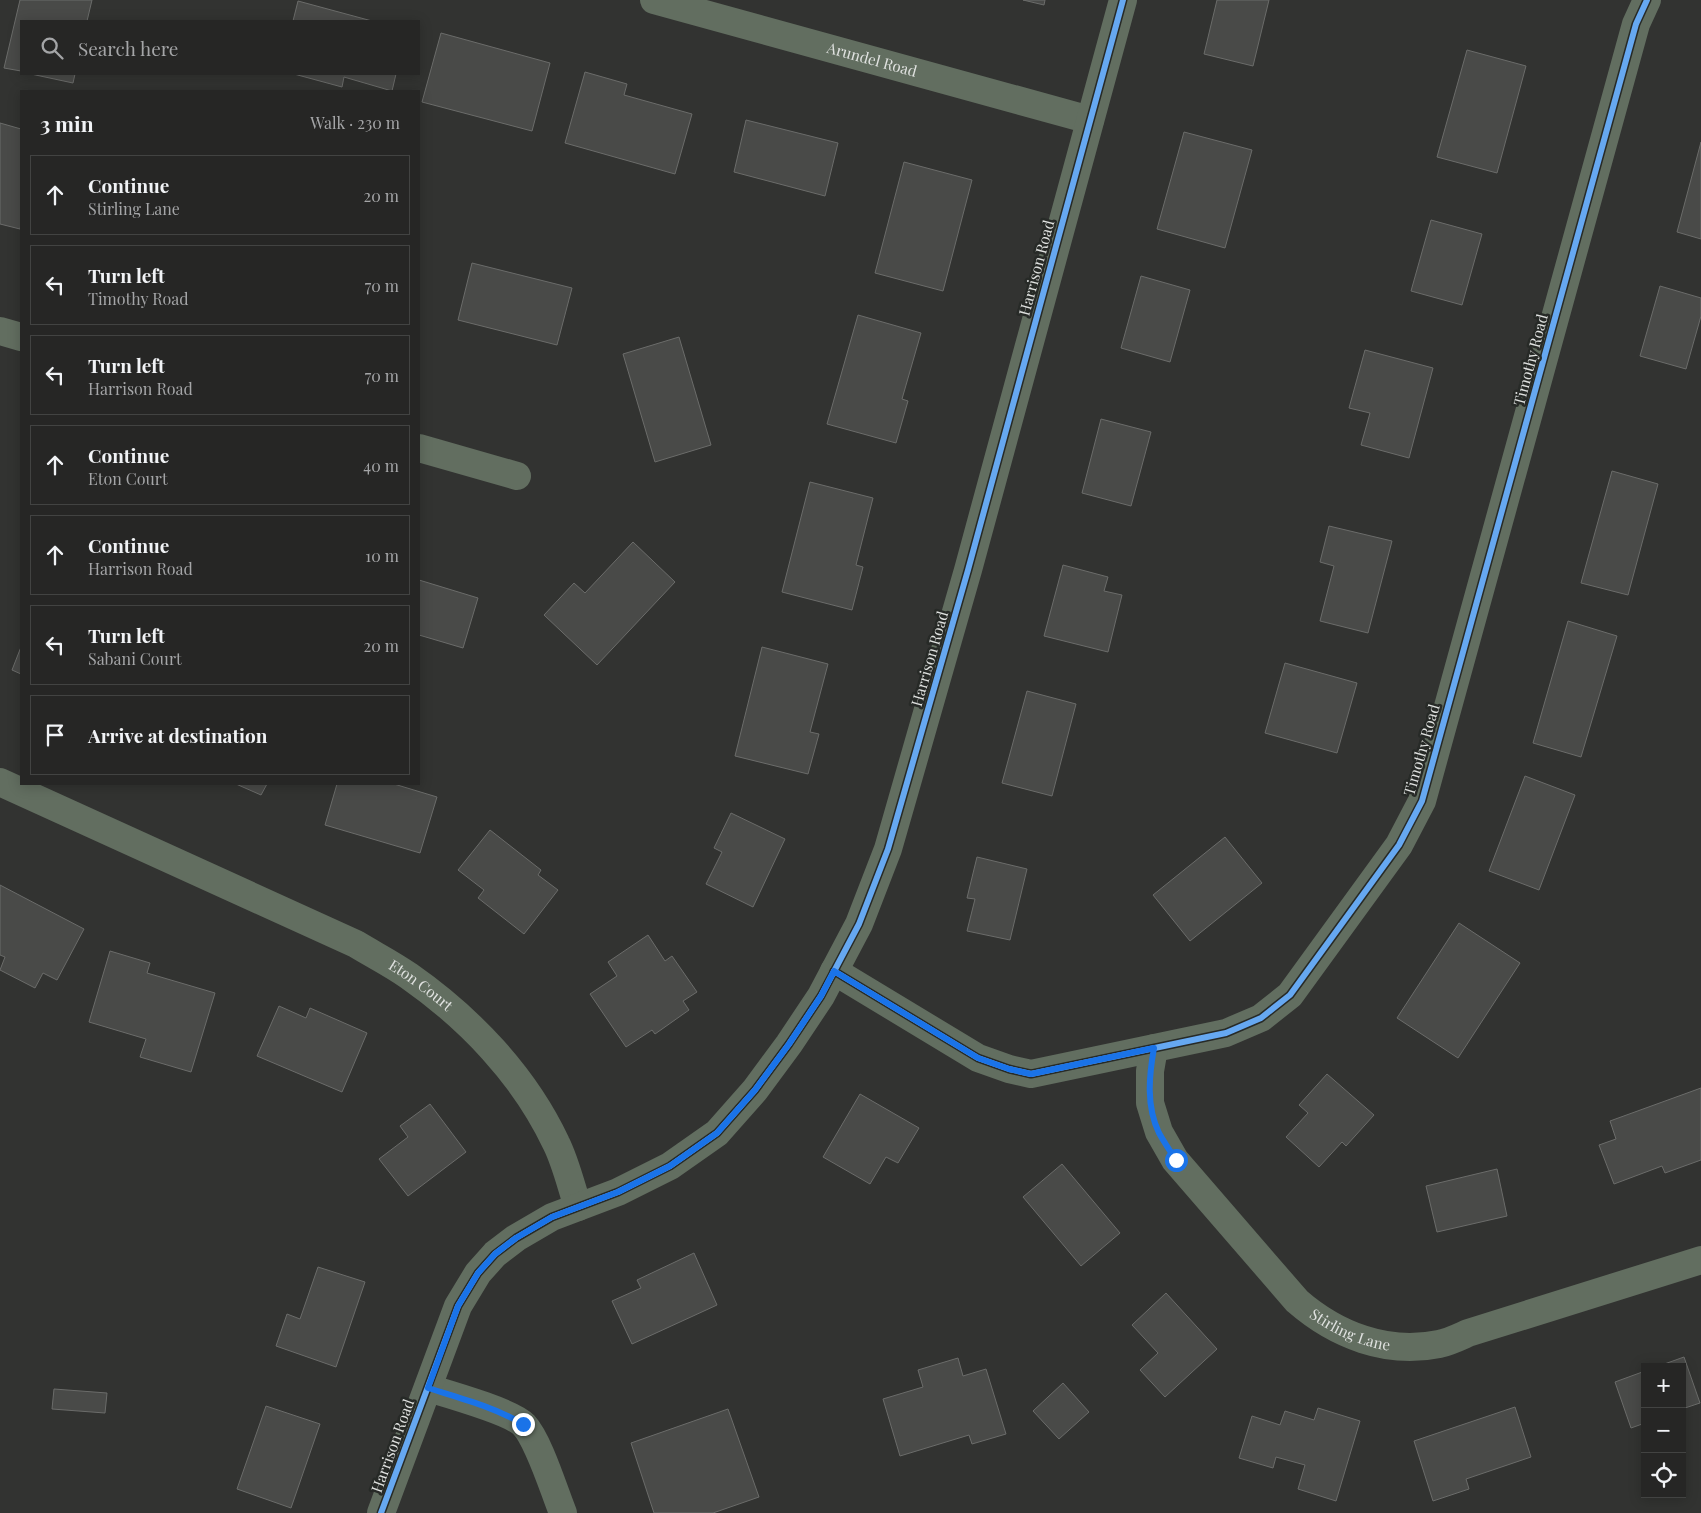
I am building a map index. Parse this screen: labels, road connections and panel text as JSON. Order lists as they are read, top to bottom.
{
  "streets": {
    "street": [
      "Arundel Road",
      "Harrison Road",
      "Timothy Road",
      "Eton Court",
      "Stirling Lane"
    ]
  },
  "crossings": [
    ["Arundel Road", "Harrison Road"],
    ["Harrison Road", "Timothy Road"],
    ["Harrison Road", "Eton Court"],
    ["Timothy Road", "Stirling Lane"]
  ],
  "page": {
    "search": "Search here",
    "heading": ["3 min", "Walk · 230 m"],
    "list": [
      ["Continue", "Stirling Lane", "20 m"],
      ["Turn left", "Timothy Road", "70 m"],
      ["Turn left", "Harrison Road", "70 m"],
      ["Continue", "Eton Court", "40 m"],
      ["Continue", "Harrison Road", "10 m"],
      ["Turn left", "Sabani Court", "20 m"],
      "Arrive at destination"
    ],
    "map_buttons": ["+", "−"]
  }
}
